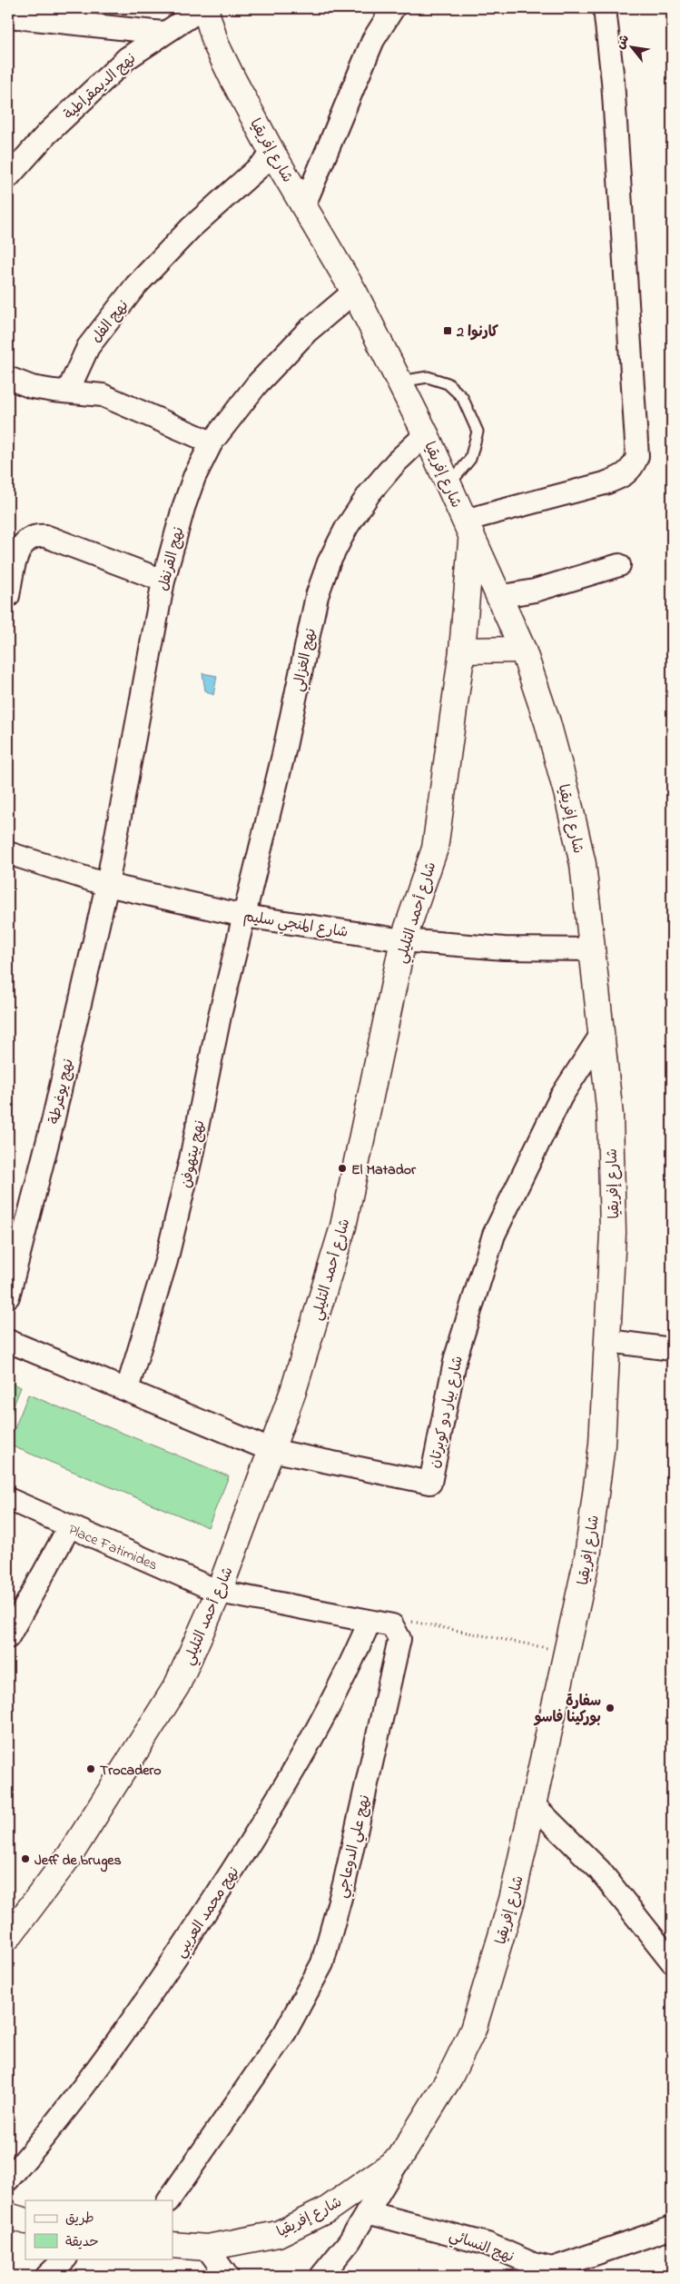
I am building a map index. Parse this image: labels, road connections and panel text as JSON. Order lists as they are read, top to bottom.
{
  "streets": {
    "street": [
      "نهج الديمقراطية",
      "شارع إفريقيا",
      "نهج الفل",
      "نهج القرنفل",
      "نهج الغزالي",
      "شارع أحمد التليلي",
      "شارع المنجي سليم",
      "نهج يوغرطة",
      "نهج بيتهوفن",
      "شارع بيار دو كوبرتان",
      "Place Fatimides",
      "نهج علي الدوعاجي",
      "نهج محمد العريبي",
      "نهج النسائي"
    ]
  },
  "crossings": [
    ["نهج الديمقراطية", "شارع إفريقيا"],
    ["شارع إفريقيا", "نهج الفل"],
    ["شارع إفريقيا", "نهج القرنفل"],
    ["شارع إفريقيا", "نهج الغزالي"],
    ["شارع إفريقيا", "شارع أحمد التليلي"],
    ["شارع إفريقيا", "شارع المنجي سليم"],
    ["شارع إفريقيا", "شارع بيار دو كوبرتان"],
    ["نهج القرنفل", "شارع المنجي سليم"],
    ["نهج القرنفل", "نهج يوغرطة"],
    ["نهج الغزالي", "شارع المنجي سليم"],
    ["نهج الغزالي", "نهج بيتهوفن"],
    ["شارع أحمد التليلي", "شارع المنجي سليم"],
    ["شارع أحمد التليلي", "شارع بيار دو كوبرتان"],
    ["شارع أحمد التليلي", "Place Fatimides"],
    ["شارع المنجي سليم", "نهج يوغرطة"],
    ["شارع المنجي سليم", "نهج بيتهوفن"],
    ["نهج بيتهوفن", "شارع بيار دو كوبرتان"]
  ],
  "places": {
    "transit": ["كارنوا 2"],
    "other": [
      "El Matador",
      "سفارة بوركينا فاسو",
      "Trocadero",
      "Jeff de bruges"
    ]
  },
  "legend": ["طريق", "حديقة"],
  "north": "top left"
}
